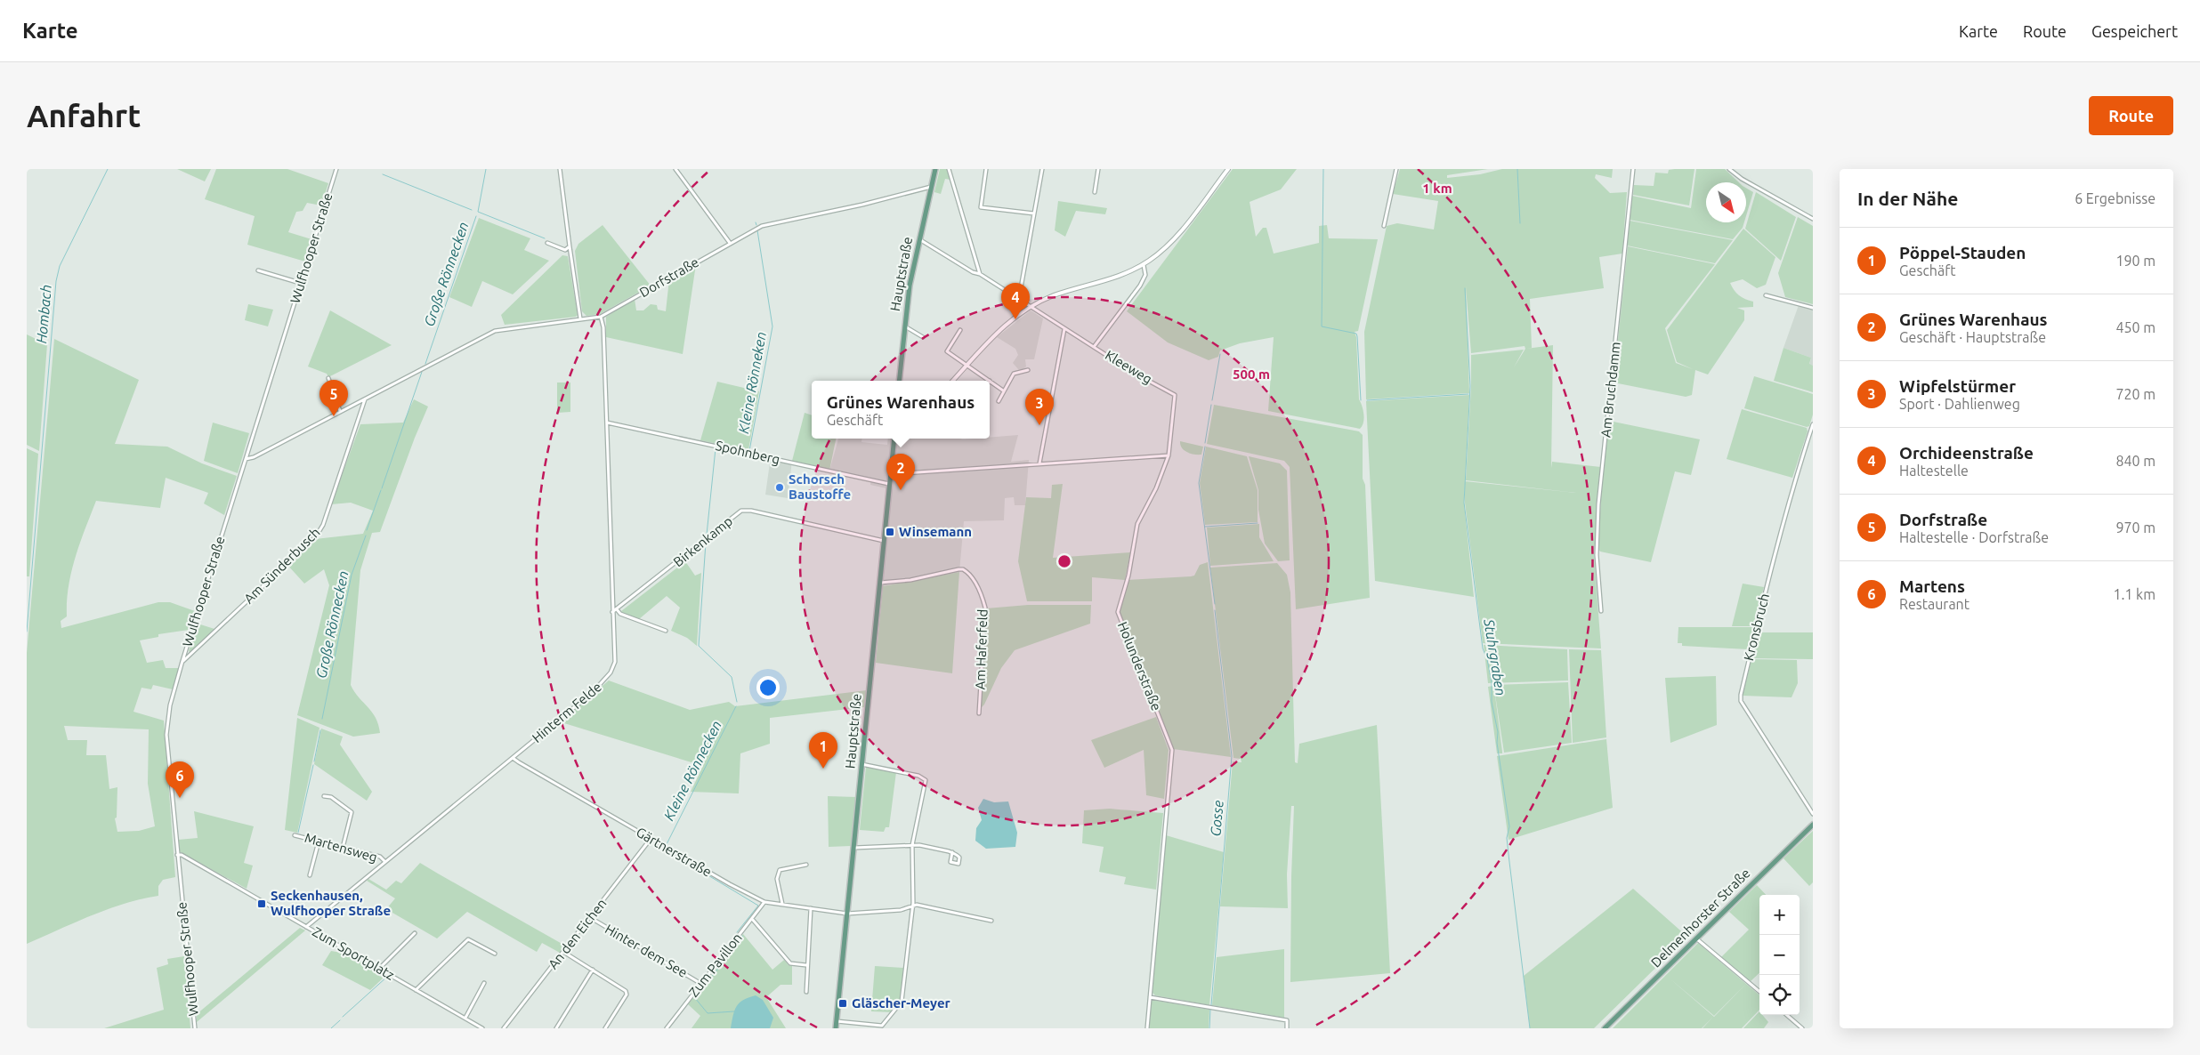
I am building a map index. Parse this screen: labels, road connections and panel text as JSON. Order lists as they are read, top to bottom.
{
  "streets": {
    "main road": ["Hauptstraße", "Delmenhorster Straße"],
    "street": [
      "Wulfhooper Straße",
      "Dorfstraße",
      "Kleeweg",
      "Am Bruchdamm",
      "Spohnberg",
      "Birkenkamp",
      "Am Sünderbusch",
      "Kronsbruch",
      "Am Haferfeld",
      "Holunderstraße",
      "Hinterm Felde",
      "Martensweg",
      "Gärtnerstraße",
      "An den Eichen",
      "Hinter dem See",
      "Zum Sportplatz",
      "Zum Pavillon"
    ]
  },
  "crossings": [
    ["Wulfhooper Straße", "Dorfstraße"],
    ["Wulfhooper Straße", "Am Sünderbusch"],
    ["Wulfhooper Straße", "Zum Sportplatz"],
    ["Hauptstraße", "Dorfstraße"],
    ["Hauptstraße", "Kleeweg"],
    ["Hauptstraße", "Spohnberg"],
    ["Hauptstraße", "Birkenkamp"],
    ["Hauptstraße", "Am Haferfeld"],
    ["Hauptstraße", "Gärtnerstraße"],
    ["Dorfstraße", "Am Sünderbusch"],
    ["Dorfstraße", "Hinterm Felde"],
    ["Kleeweg", "Holunderstraße"],
    ["Spohnberg", "Hinterm Felde"],
    ["Birkenkamp", "Hinterm Felde"],
    ["Hinterm Felde", "Martensweg"],
    ["Hinterm Felde", "Gärtnerstraße"],
    ["Hinterm Felde", "Zum Sportplatz"],
    ["Gärtnerstraße", "An den Eichen"],
    ["Gärtnerstraße", "Zum Pavillon"],
    ["An den Eichen", "Hinter dem See"],
    ["Hinter dem See", "Zum Pavillon"]
  ],
  "water": [
    "Große Rönnecken",
    "Hombach",
    "Kleine Rönneken",
    "Stuhrgraben",
    "Kleine Rönnecken",
    "Gosse"
  ],
  "places": {
    "other": ["Schorsch Baustoffe"],
    "transit": ["Winsemann", "Seckenhausen, Wulfhooper Straße", "Gläscher-Meyer"]
  },
  "north": "bottom right",
  "page": {
    "header": "Karte",
    "nav": ["Karte", "Route", "Gespeichert"],
    "buttons": "Route",
    "title": "Anfahrt",
    "heading": ["In der Nähe", "6 Ergebnisse"],
    "list": [
      {
        "mark": "1",
        "name": "Pöppel-Stauden",
        "note": "Geschäft",
        "value": "190 m"
      },
      {
        "mark": "2",
        "name": "Grünes Warenhaus",
        "note": "Geschäft · Hauptstraße",
        "value": "450 m"
      },
      {
        "mark": "3",
        "name": "Wipfelstürmer",
        "note": "Sport · Dahlienweg",
        "value": "720 m"
      },
      {
        "mark": "4",
        "name": "Orchideenstraße",
        "note": "Haltestelle",
        "value": "840 m"
      },
      {
        "mark": "5",
        "name": "Dorfstraße",
        "note": "Haltestelle · Dorfstraße",
        "value": "970 m"
      },
      {
        "mark": "6",
        "name": "Martens",
        "note": "Restaurant",
        "value": "1.1 km"
      }
    ],
    "pins": [
      "4",
      "5",
      "3",
      "2",
      "1",
      "6"
    ],
    "popup": ["Grünes Warenhaus", "Geschäft"],
    "map_buttons": ["+", "−"]
  },
  "rings": ["1 km", "500 m"]
}
